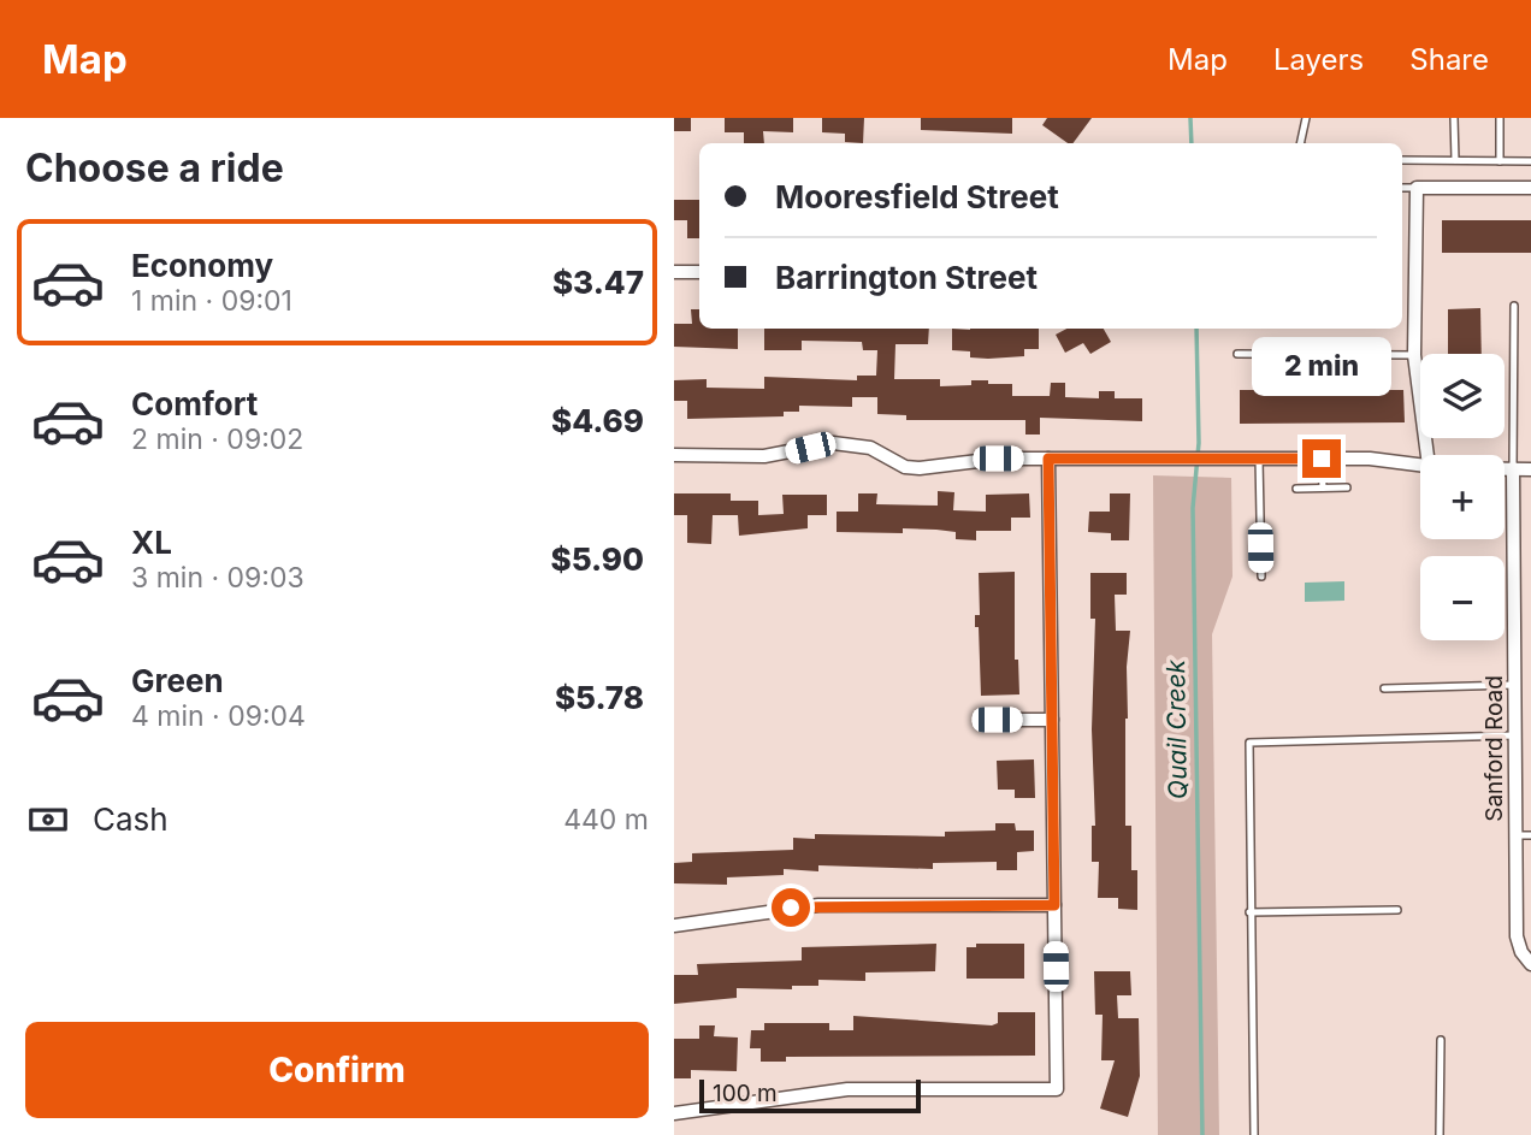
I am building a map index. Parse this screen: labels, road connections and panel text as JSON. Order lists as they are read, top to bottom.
{
  "streets": {
    "street": ["Sanford Road"]
  },
  "water": ["Quail Creek"],
  "scale_bar": "100 m",
  "page": {
    "header": "Map",
    "nav": ["Map", "Layers", "Share"],
    "heading": "Choose a ride",
    "banner": ["Mooresfield Street", "Barrington Street"],
    "list": [
      {
        "name": "Economy",
        "note": "1 min · 09:01",
        "value": "$3.47"
      },
      {
        "name": "Comfort",
        "note": "2 min · 09:02",
        "value": "$4.69"
      },
      {
        "name": "XL",
        "note": "3 min · 09:03",
        "value": "$5.90"
      },
      {
        "name": "Green",
        "note": "4 min · 09:04",
        "value": "$5.78"
      }
    ],
    "bubble": "2 min",
    "map_buttons": ["+", "−"],
    "pay": ["Cash", "440 m"],
    "buttons": "Confirm",
    "scale": "100 m"
  }
}
